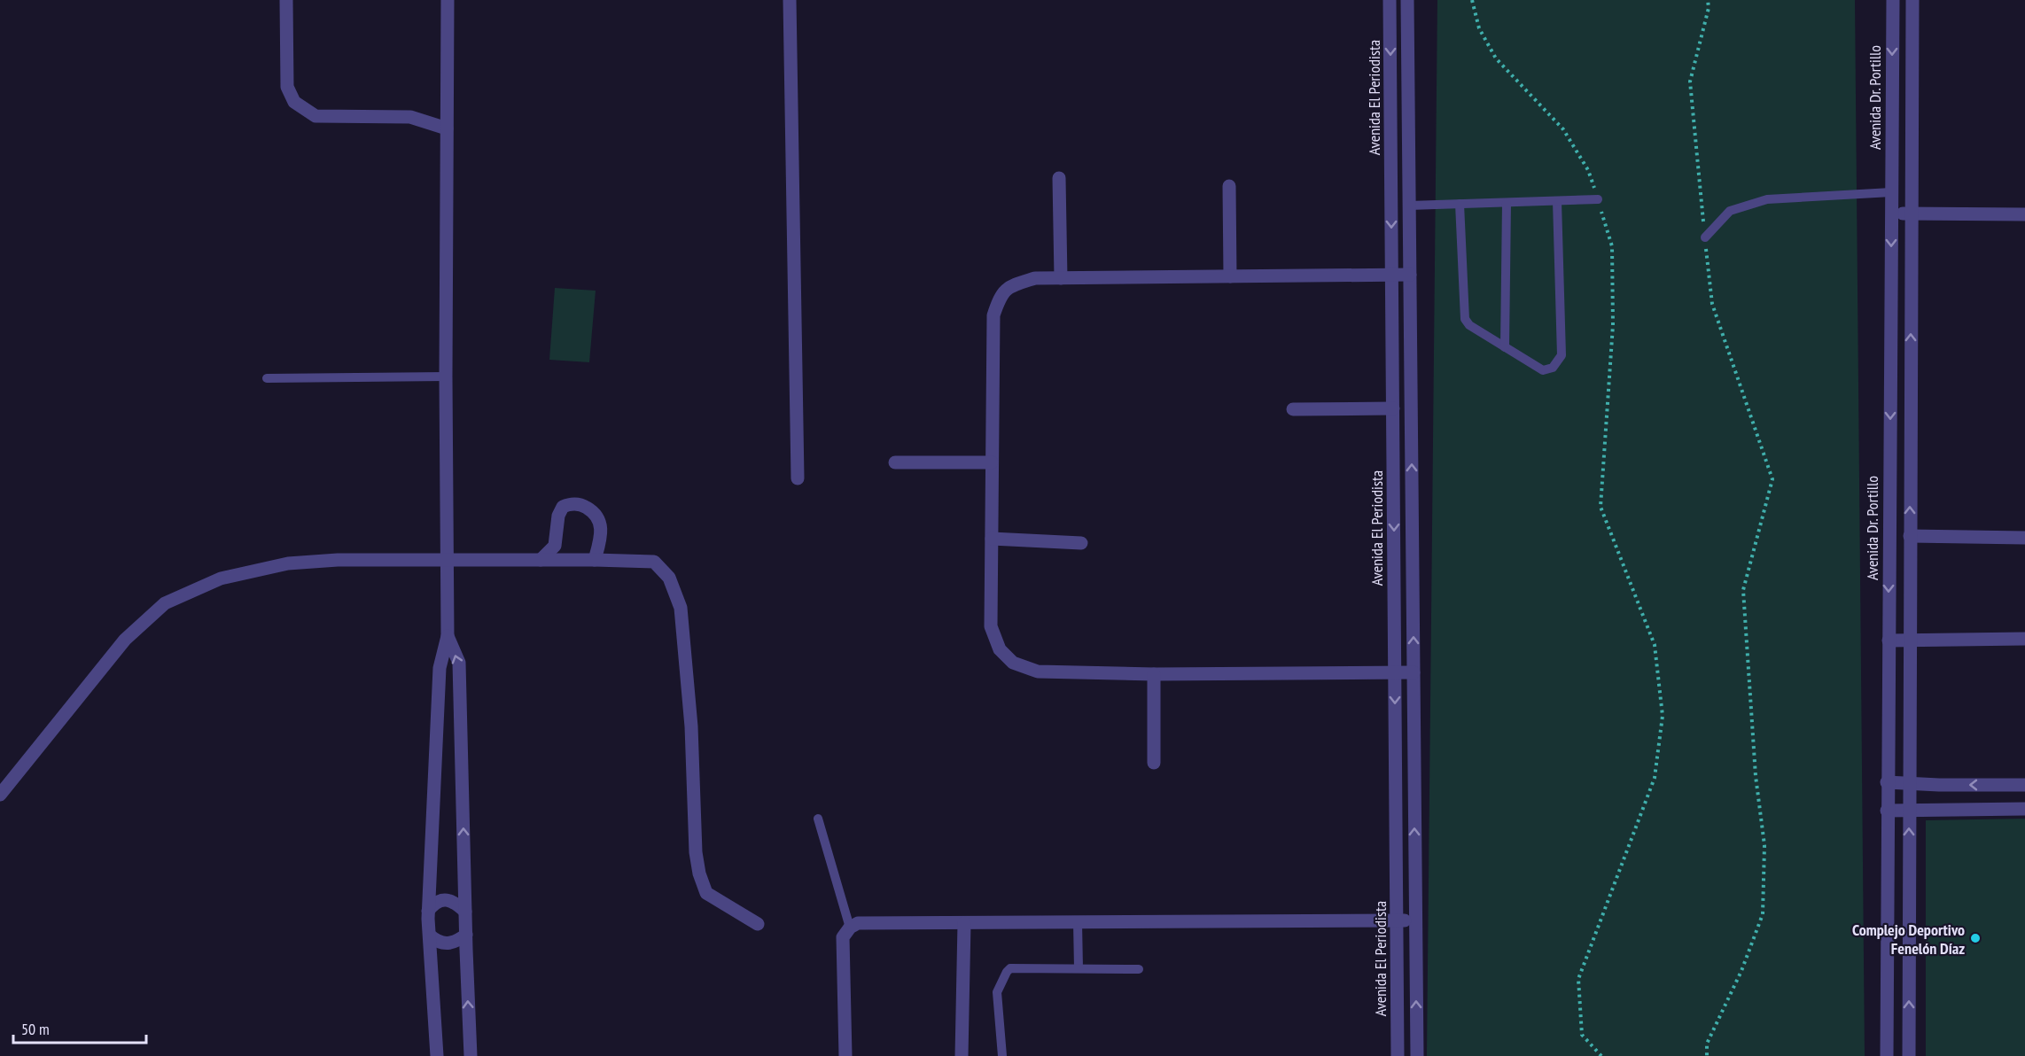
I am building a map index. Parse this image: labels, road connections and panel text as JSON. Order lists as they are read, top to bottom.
{
  "streets": {
    "street": ["Avenida El Periodista", "Avenida Dr. Portillo"]
  },
  "places": ["Complejo Deportivo Fenelón Díaz"],
  "scale_bar": "50 m"
}
